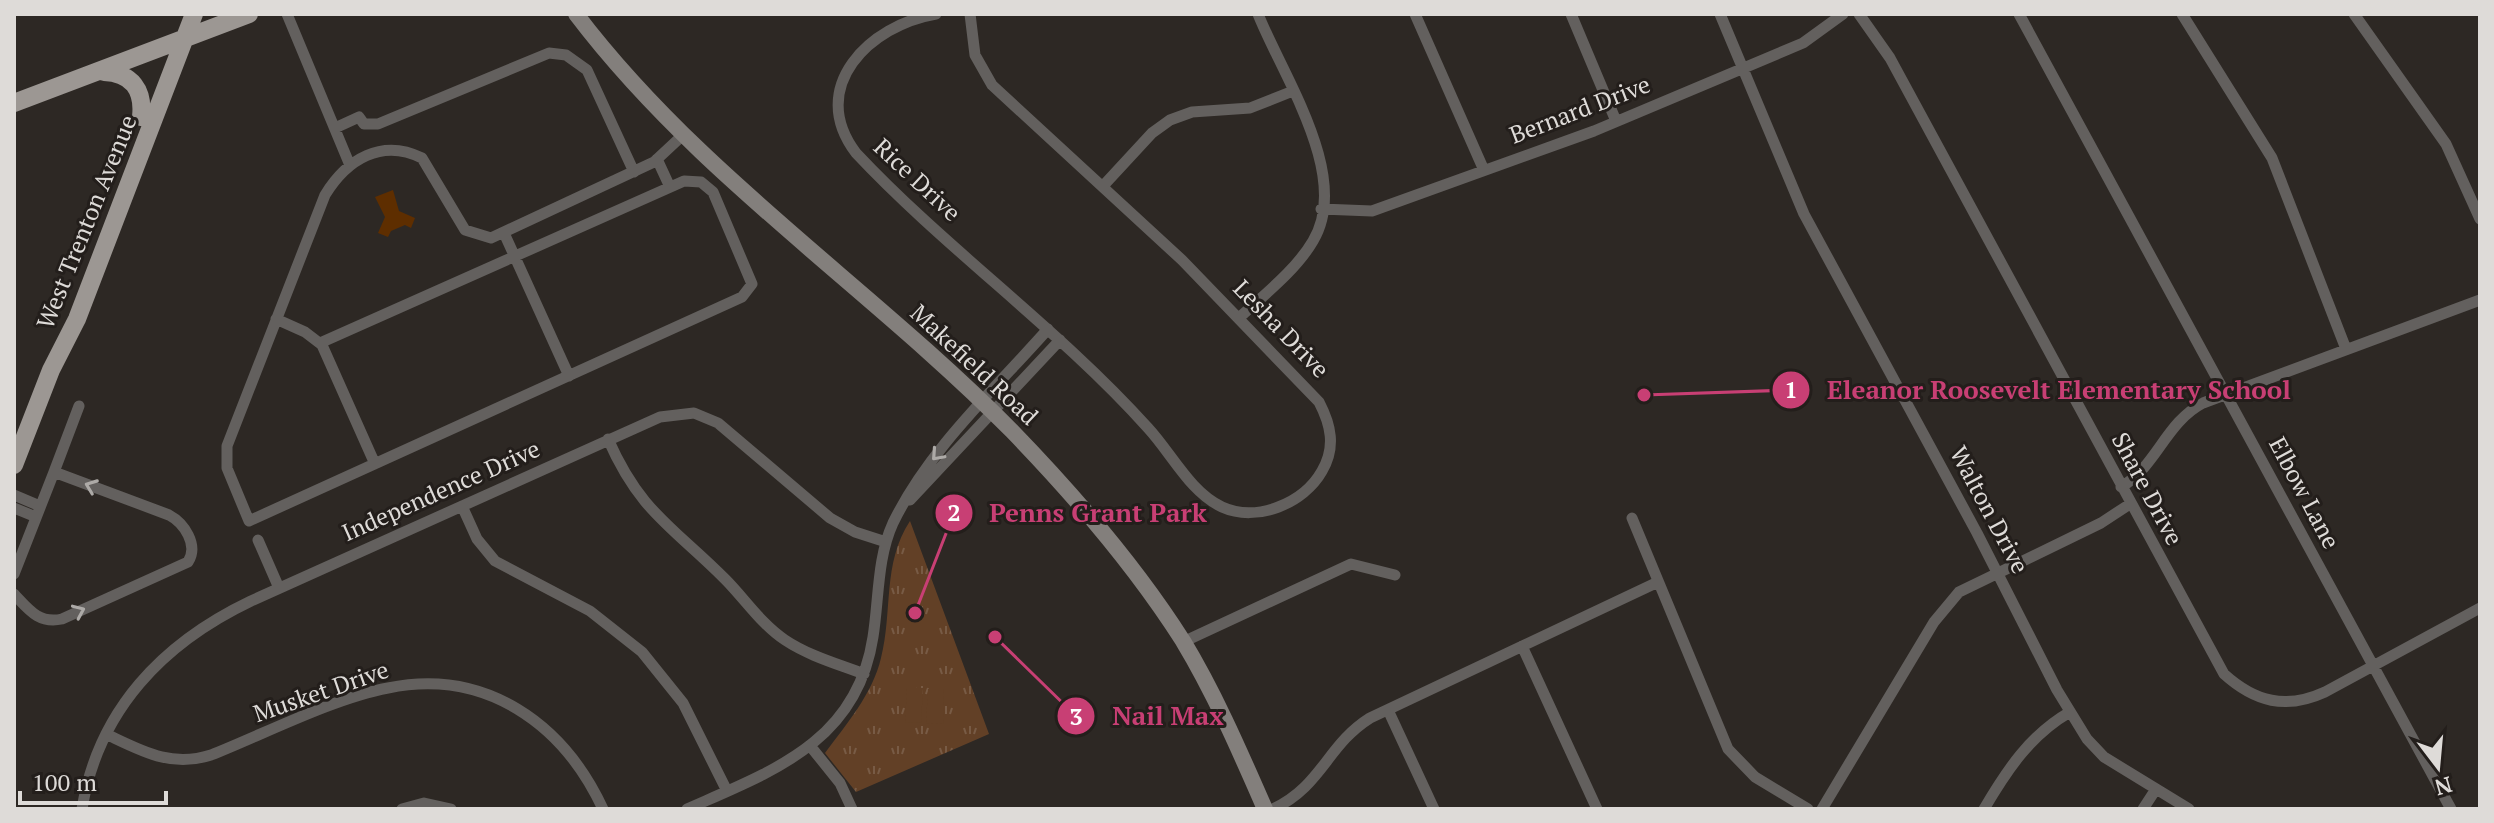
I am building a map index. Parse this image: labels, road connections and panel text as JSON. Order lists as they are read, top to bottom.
{
  "streets": {
    "main road": ["West Trenton Avenue"],
    "street": [
      "Bernard Drive",
      "Rice Drive",
      "Lesha Drive",
      "Makefield Road",
      "Share Drive",
      "Independence Drive",
      "Elbow Lane",
      "Walton Drive",
      "Musket Drive"
    ]
  },
  "crossings": [
    ["Bernard Drive", "Walton Drive"],
    ["Rice Drive", "Lesha Drive"],
    ["Share Drive", "Elbow Lane"],
    ["Independence Drive", "Musket Drive"]
  ],
  "places": ["Eleanor Roosevelt Elementary School", "Penns Grant Park", "Nail Max"],
  "scale_bar": "100 m",
  "north": "bottom"
}
